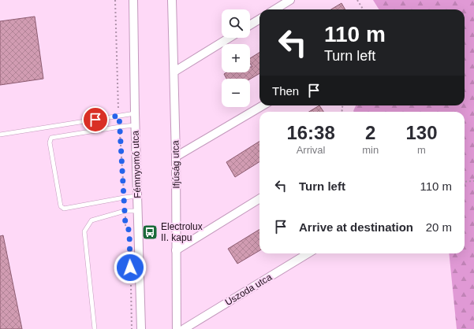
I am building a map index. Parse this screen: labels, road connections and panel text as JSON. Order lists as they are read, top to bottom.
{
  "streets": {
    "street": ["Fémnyomó utca", "Ifjúság utca", "Uszoda utca"]
  },
  "places": {
    "bus stop": ["Electrolux II. kapu"]
  },
  "page": {
    "map_buttons": ["+", "−"],
    "turn": ["110 m", "Turn left"],
    "then": "Then",
    "eta": [
      "16:38",
      "Arrival",
      "2",
      "min",
      "130",
      "m"
    ],
    "list": [
      {
        "name": "Turn left",
        "value": "110 m"
      },
      {
        "name": "Arrive at destination",
        "value": "20 m"
      }
    ]
  }
}
